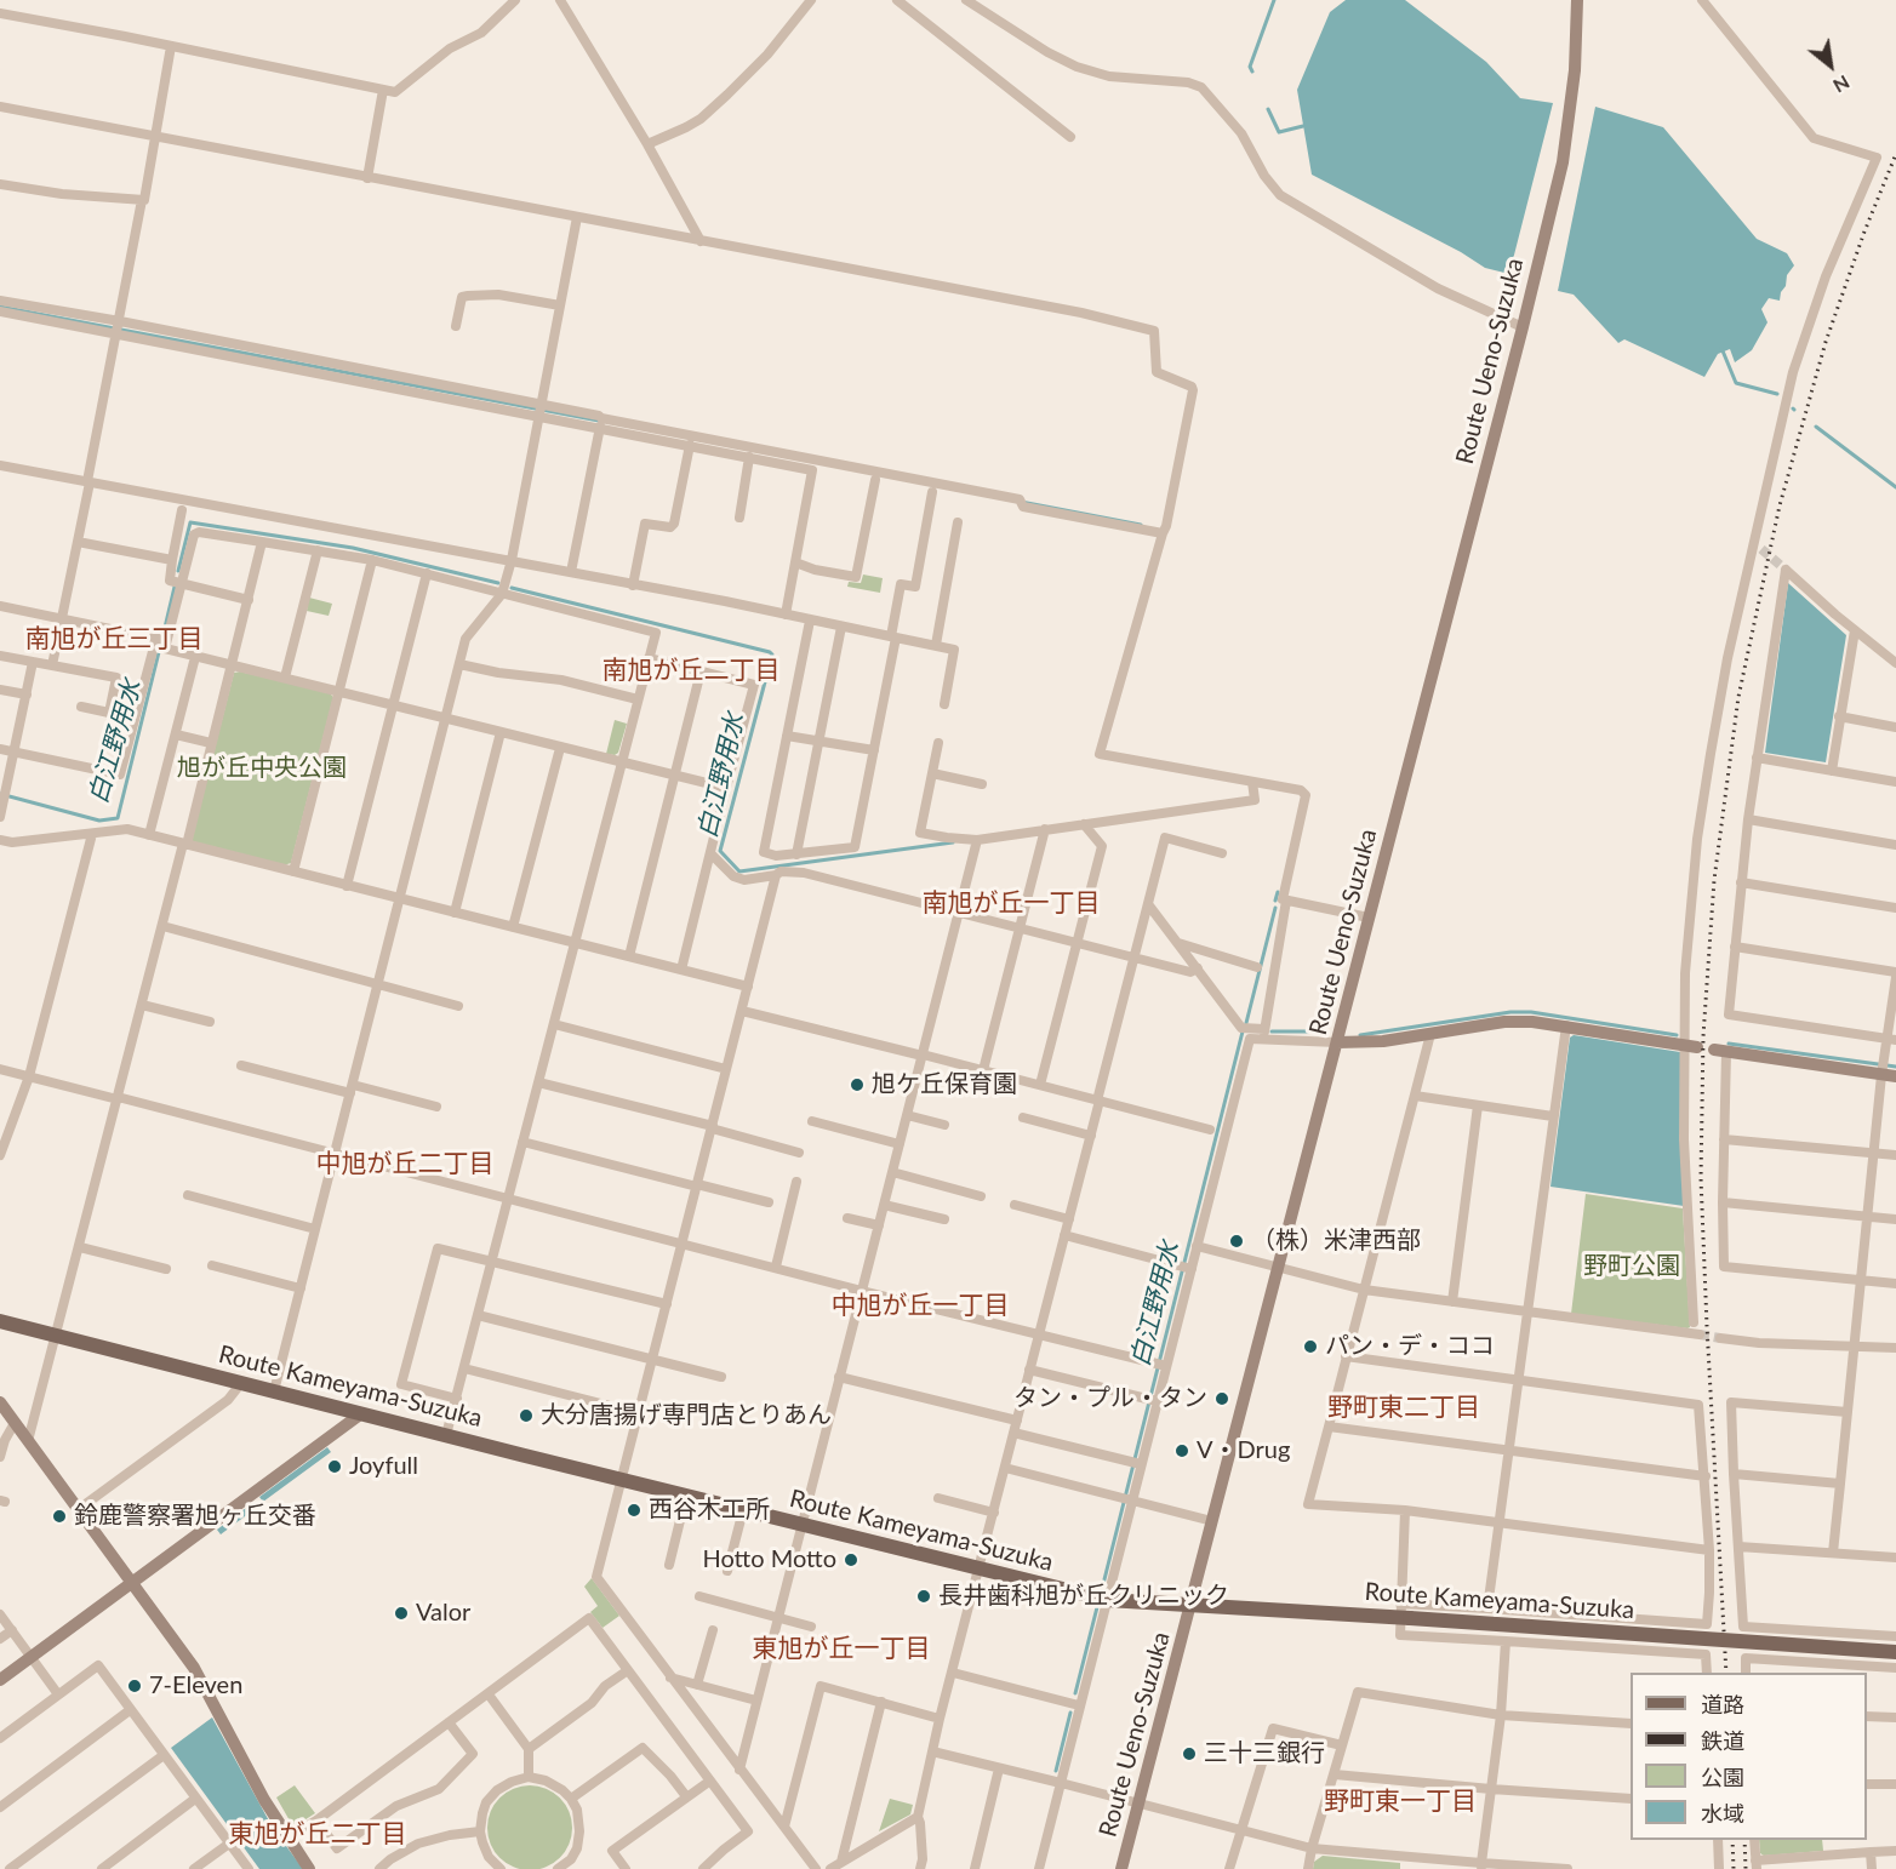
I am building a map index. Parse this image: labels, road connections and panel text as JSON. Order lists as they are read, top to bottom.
{
  "streets": {
    "main road": ["Route Ueno-Suzuka", "Route Kameyama-Suzuka"]
  },
  "crossings": [
    ["Route Ueno-Suzuka", "Route Kameyama-Suzuka"]
  ],
  "districts": [
    "南旭が丘三丁目",
    "南旭が丘二丁目",
    "南旭が丘一丁目",
    "中旭が丘二丁目",
    "中旭が丘一丁目",
    "野町東二丁目",
    "東旭が丘一丁目",
    "野町東一丁目",
    "東旭が丘二丁目"
  ],
  "water": ["白江野用水"],
  "parks": ["旭が丘中央公園", "野町公園"],
  "places": [
    "旭ケ丘保育園",
    "（株）米津西部",
    "パン・デ・ココ",
    "タン・プル・タン",
    "大分唐揚げ専門店とりあん",
    "V・Drug",
    "Joyfull",
    "西谷木工所",
    "鈴鹿警察署旭ヶ丘交番",
    "Hotto Motto",
    "長井歯科旭が丘クリニック",
    "Valor",
    "7-Eleven",
    "三十三銀行"
  ],
  "legend": [
    "道路",
    "鉄道",
    "公園",
    "水域"
  ],
  "north": "bottom right"
}
